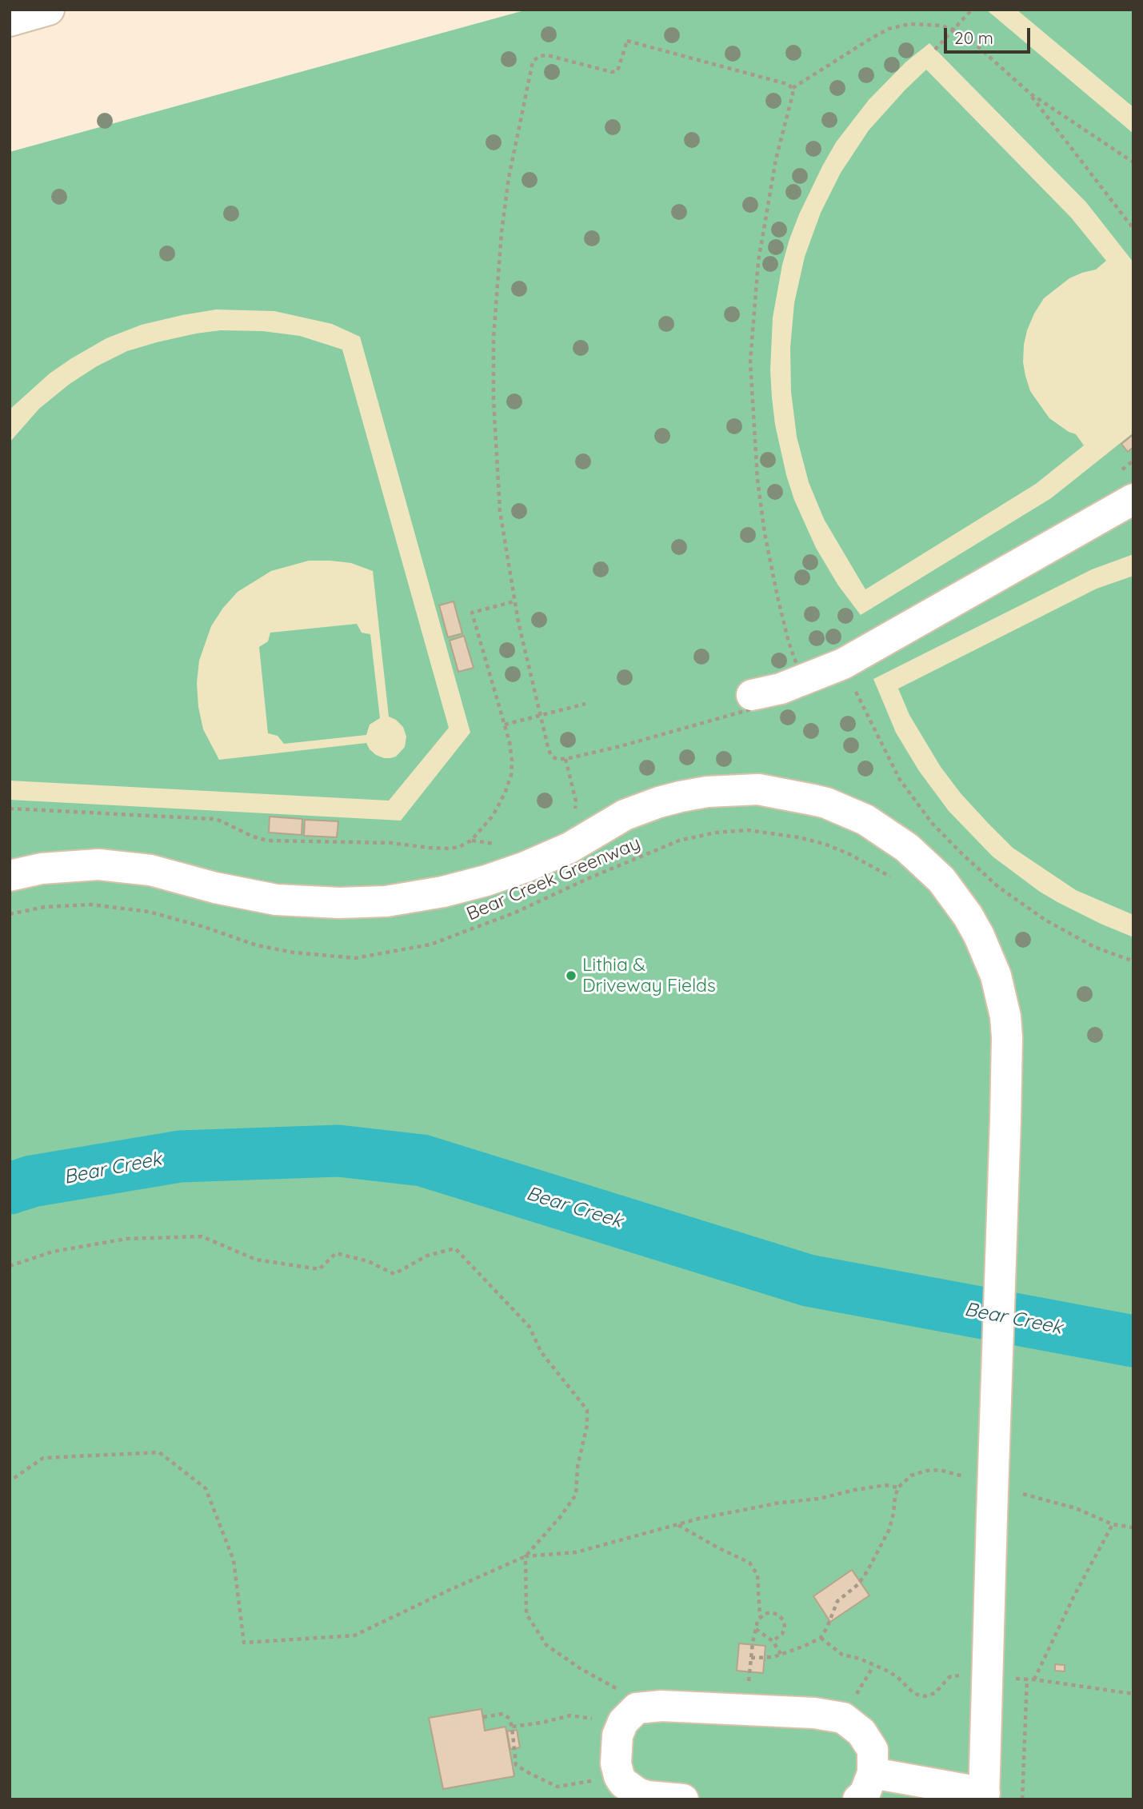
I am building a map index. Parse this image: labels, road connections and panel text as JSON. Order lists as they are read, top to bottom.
{
  "streets": {
    "path": ["Bear Creek Greenway"]
  },
  "water": ["Bear Creek"],
  "places": ["Lithia & Driveway Fields"],
  "scale_bar": "20 m"
}
